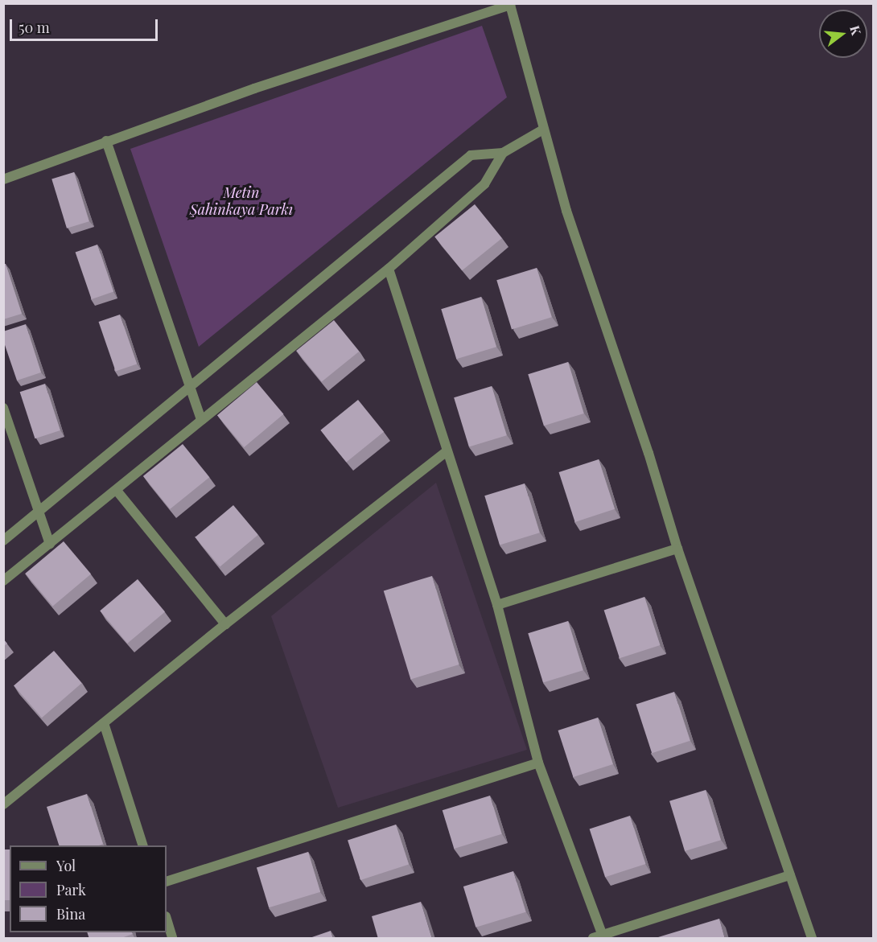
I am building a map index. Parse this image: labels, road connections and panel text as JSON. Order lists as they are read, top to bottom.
{
  "parks": ["Metin Şahinkaya Parkı"],
  "legend": ["Yol", "Park", "Bina"],
  "scale_bar": "50 m",
  "north": "right"
}
